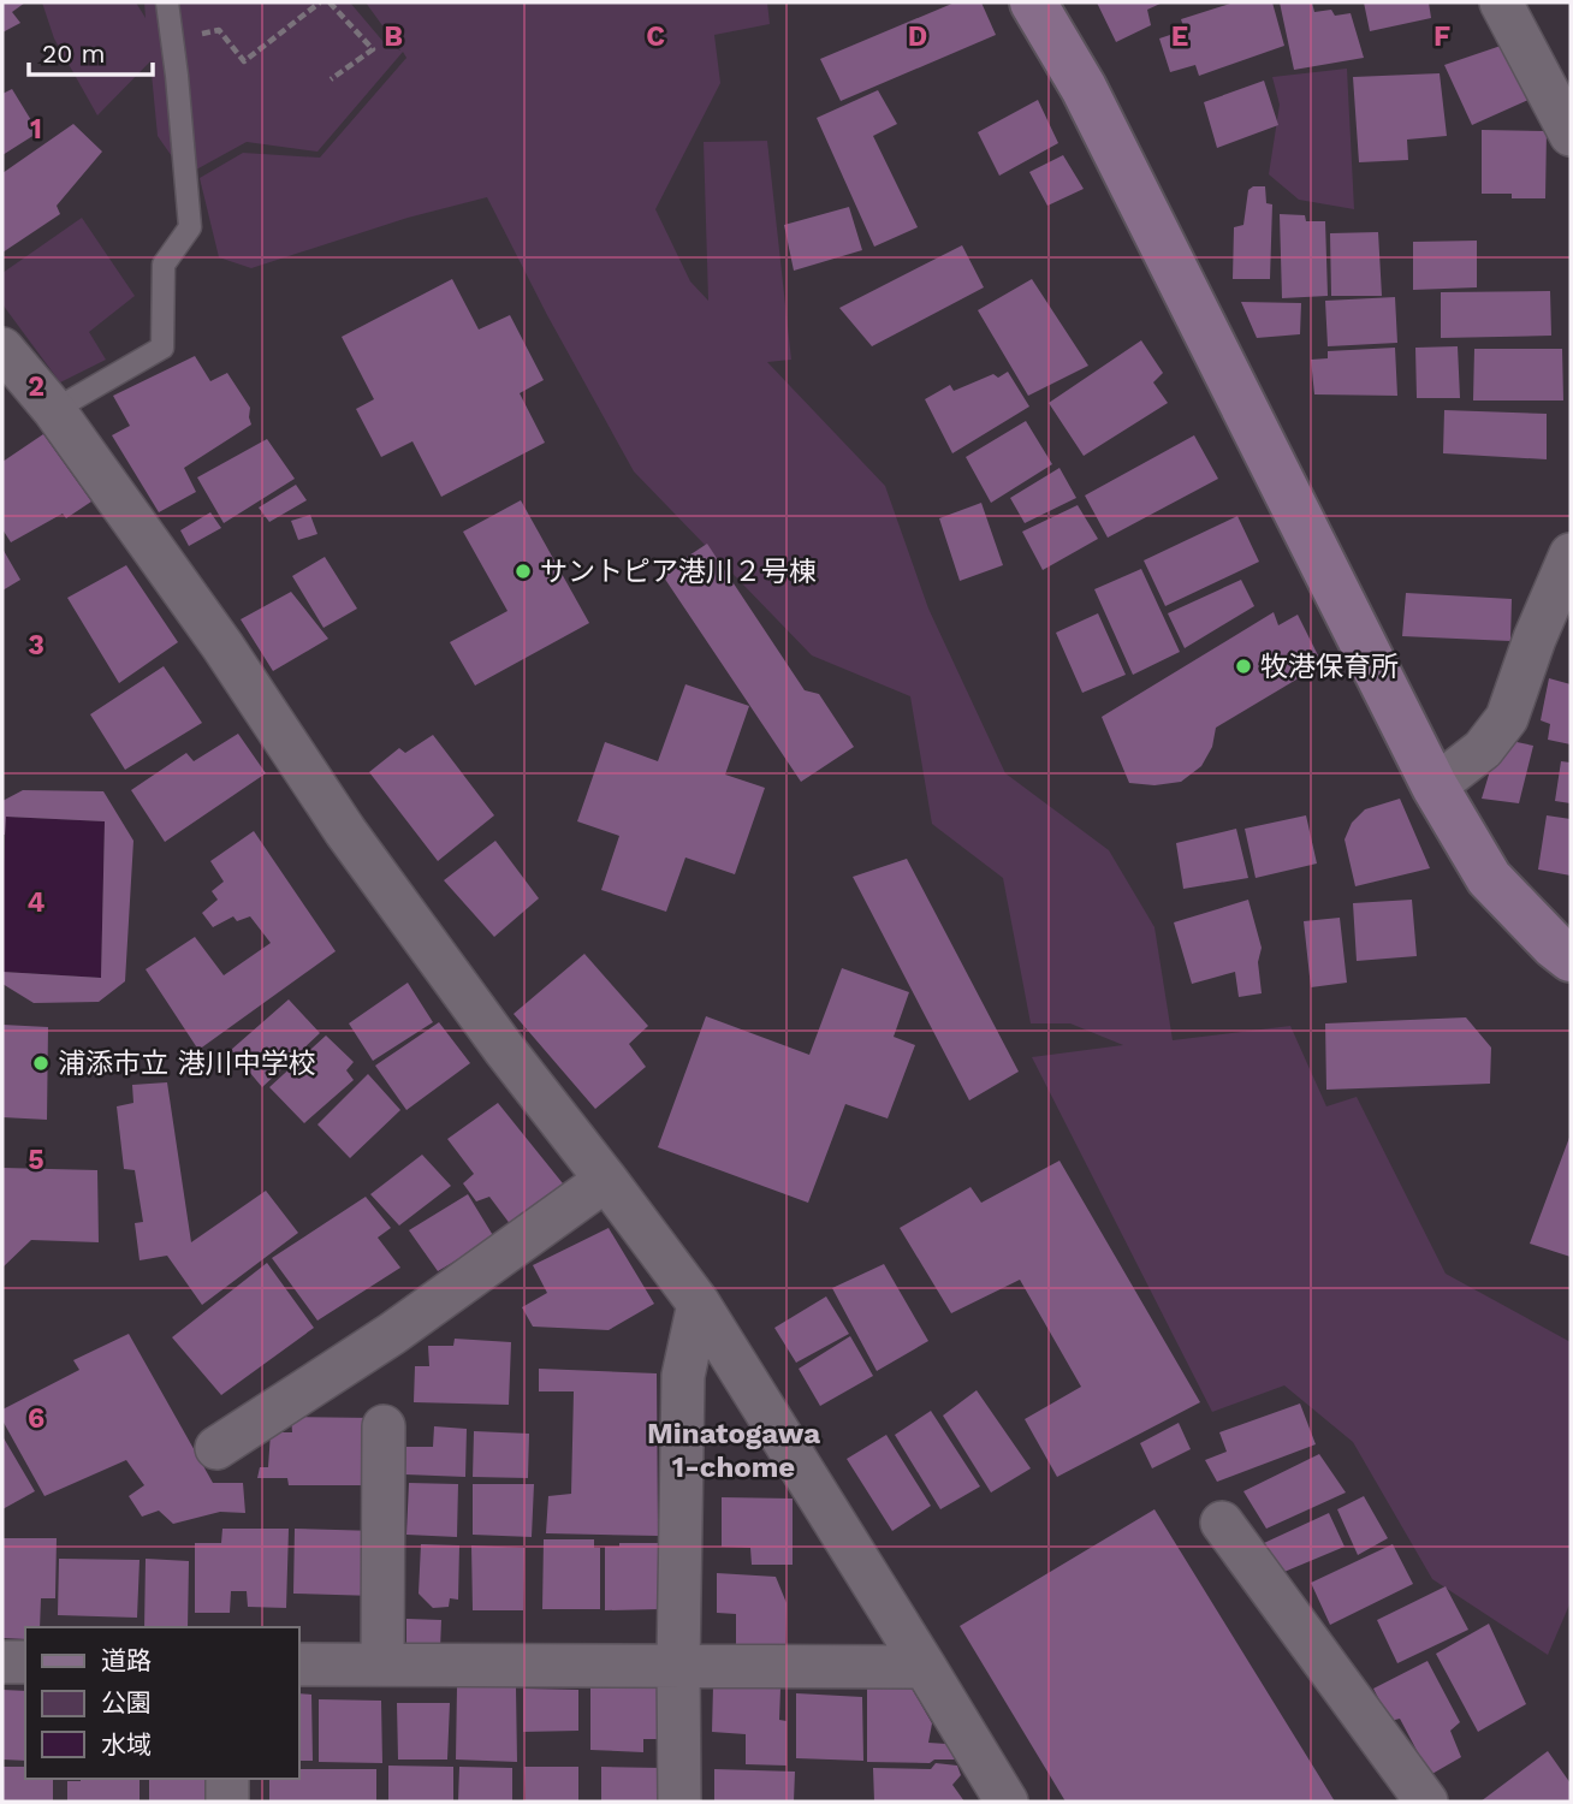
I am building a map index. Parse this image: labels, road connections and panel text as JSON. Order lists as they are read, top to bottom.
{
  "districts": ["Minatogawa 1-chome"],
  "places": ["サントピア港川２号棟", "牧港保育所", "浦添市立 港川中学校"],
  "legend": ["道路", "公園", "水域"],
  "scale_bar": "20 m",
  "grid": {
    "columns": [
      "B",
      "C",
      "D",
      "E",
      "F"
    ],
    "rows": [
      "1",
      "2",
      "3",
      "4",
      "5",
      "6"
    ]
  }
}
